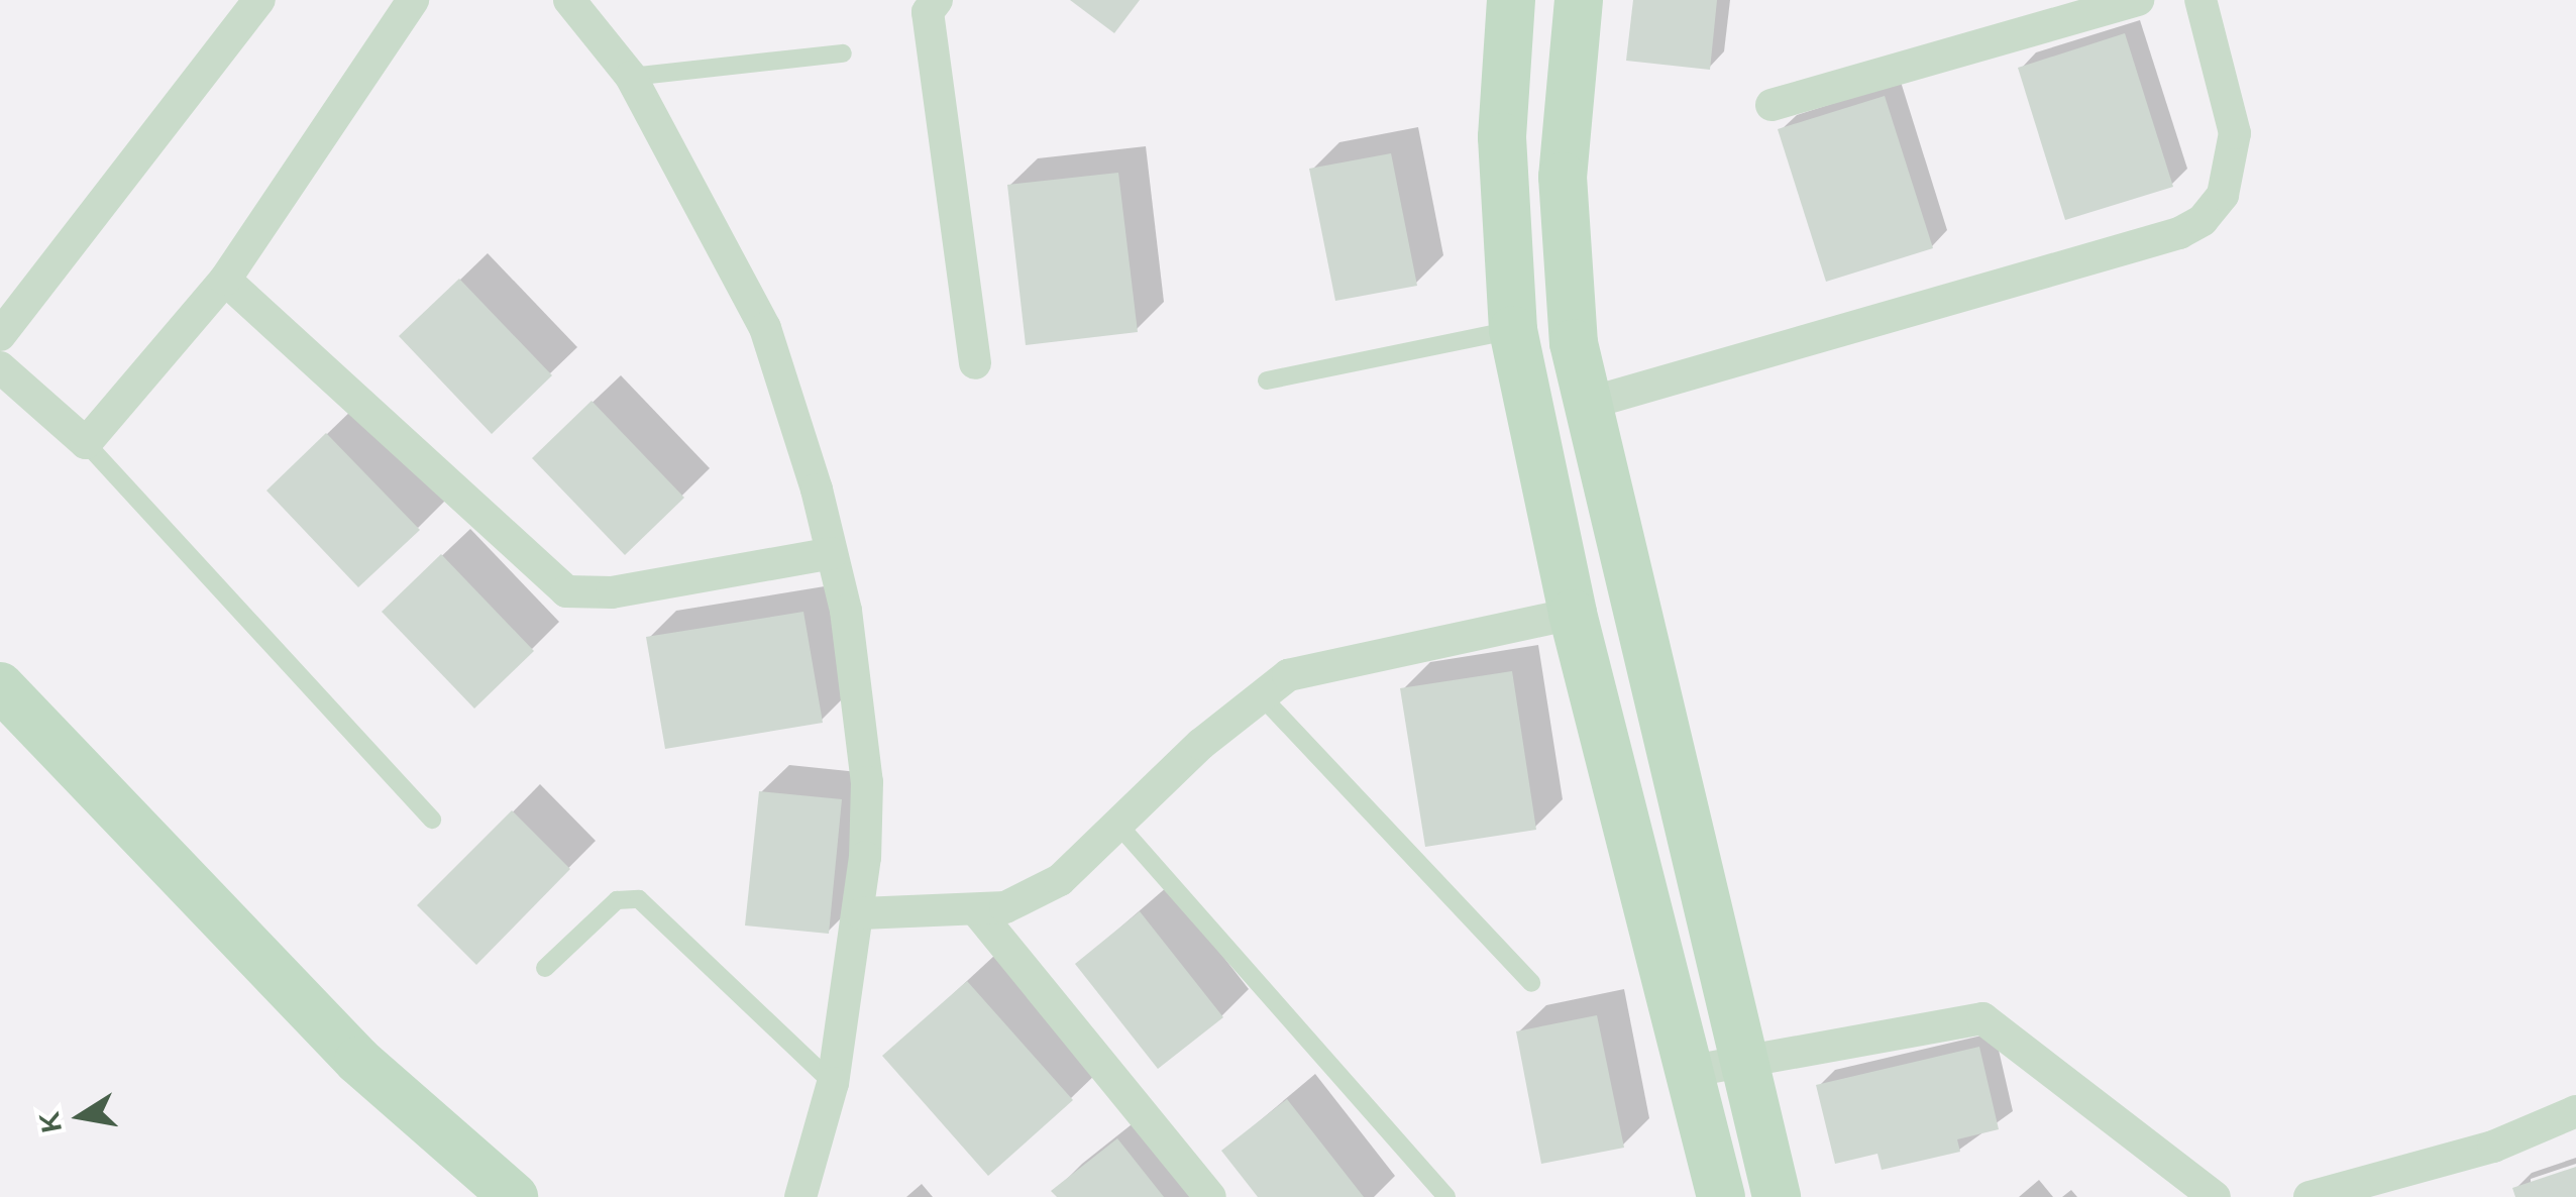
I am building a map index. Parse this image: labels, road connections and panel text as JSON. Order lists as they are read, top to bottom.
{
  "north": "left"
}
